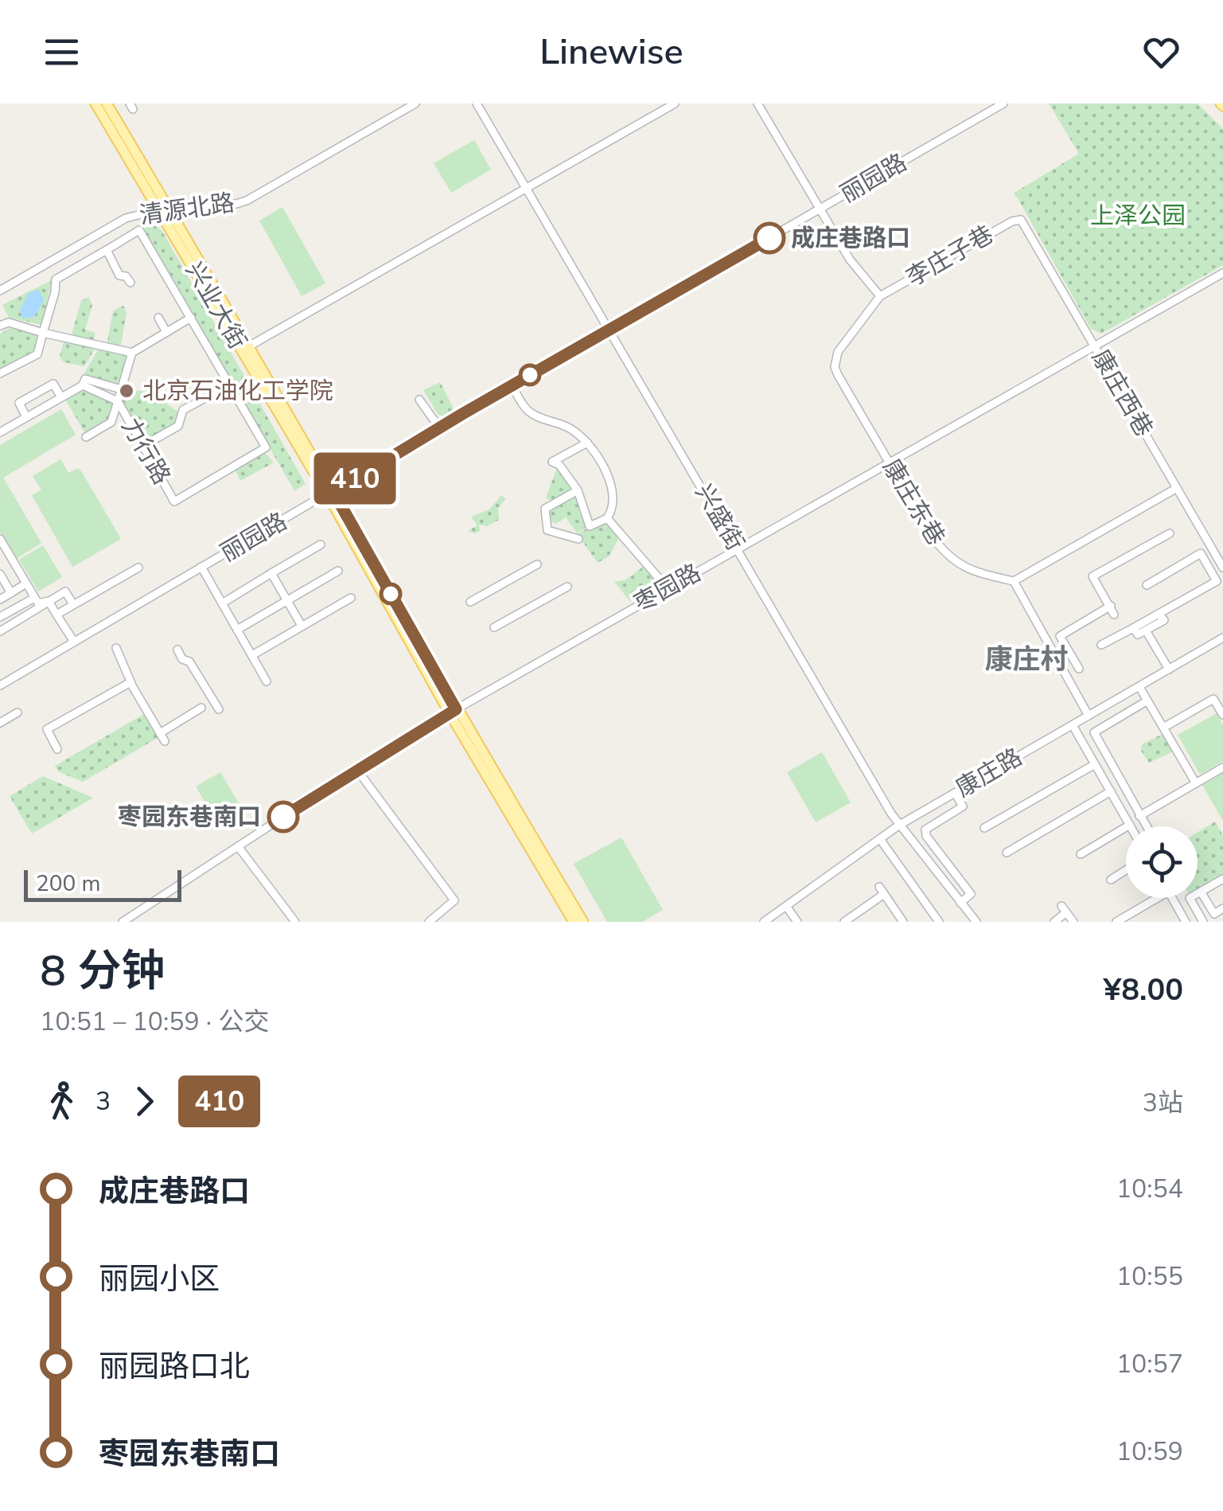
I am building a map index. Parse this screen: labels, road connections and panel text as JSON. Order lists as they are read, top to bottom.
{
  "streets": {
    "main road": ["兴业大街"],
    "street": [
      "丽园路",
      "清源北路",
      "李庄子巷",
      "康庄西巷",
      "力行路",
      "康庄东巷",
      "兴盛街",
      "枣园路",
      "康庄路"
    ]
  },
  "crossings": [
    ["丽园路", "兴业大街"],
    ["丽园路", "兴盛街"],
    ["清源北路", "兴业大街"],
    ["李庄子巷", "康庄西巷"],
    ["李庄子巷", "康庄东巷"],
    ["兴业大街", "枣园路"],
    ["康庄西巷", "枣园路"],
    ["康庄东巷", "枣园路"],
    ["兴盛街", "枣园路"],
    ["兴盛街", "康庄路"]
  ],
  "districts": ["康庄村"],
  "parks": ["上泽公园"],
  "places": ["成庄巷路口", "北京石油化工学院", "枣园东巷南口"],
  "lines": ["bus line 410"],
  "scale_bar": "200 m",
  "page": {
    "header": "Linewise",
    "on_map": "410",
    "scale": "200 m",
    "heading": ["8 分钟", "10:51 – 10:59 · 公交", "¥8.00"],
    "legs": ["3", "410", "3站"],
    "list": [
      {
        "name": "成庄巷路口",
        "value": "10:54"
      },
      {
        "name": "丽园小区",
        "value": "10:55"
      },
      {
        "name": "丽园路口北",
        "value": "10:57"
      },
      {
        "name": "枣园东巷南口",
        "value": "10:59"
      }
    ]
  }
}
